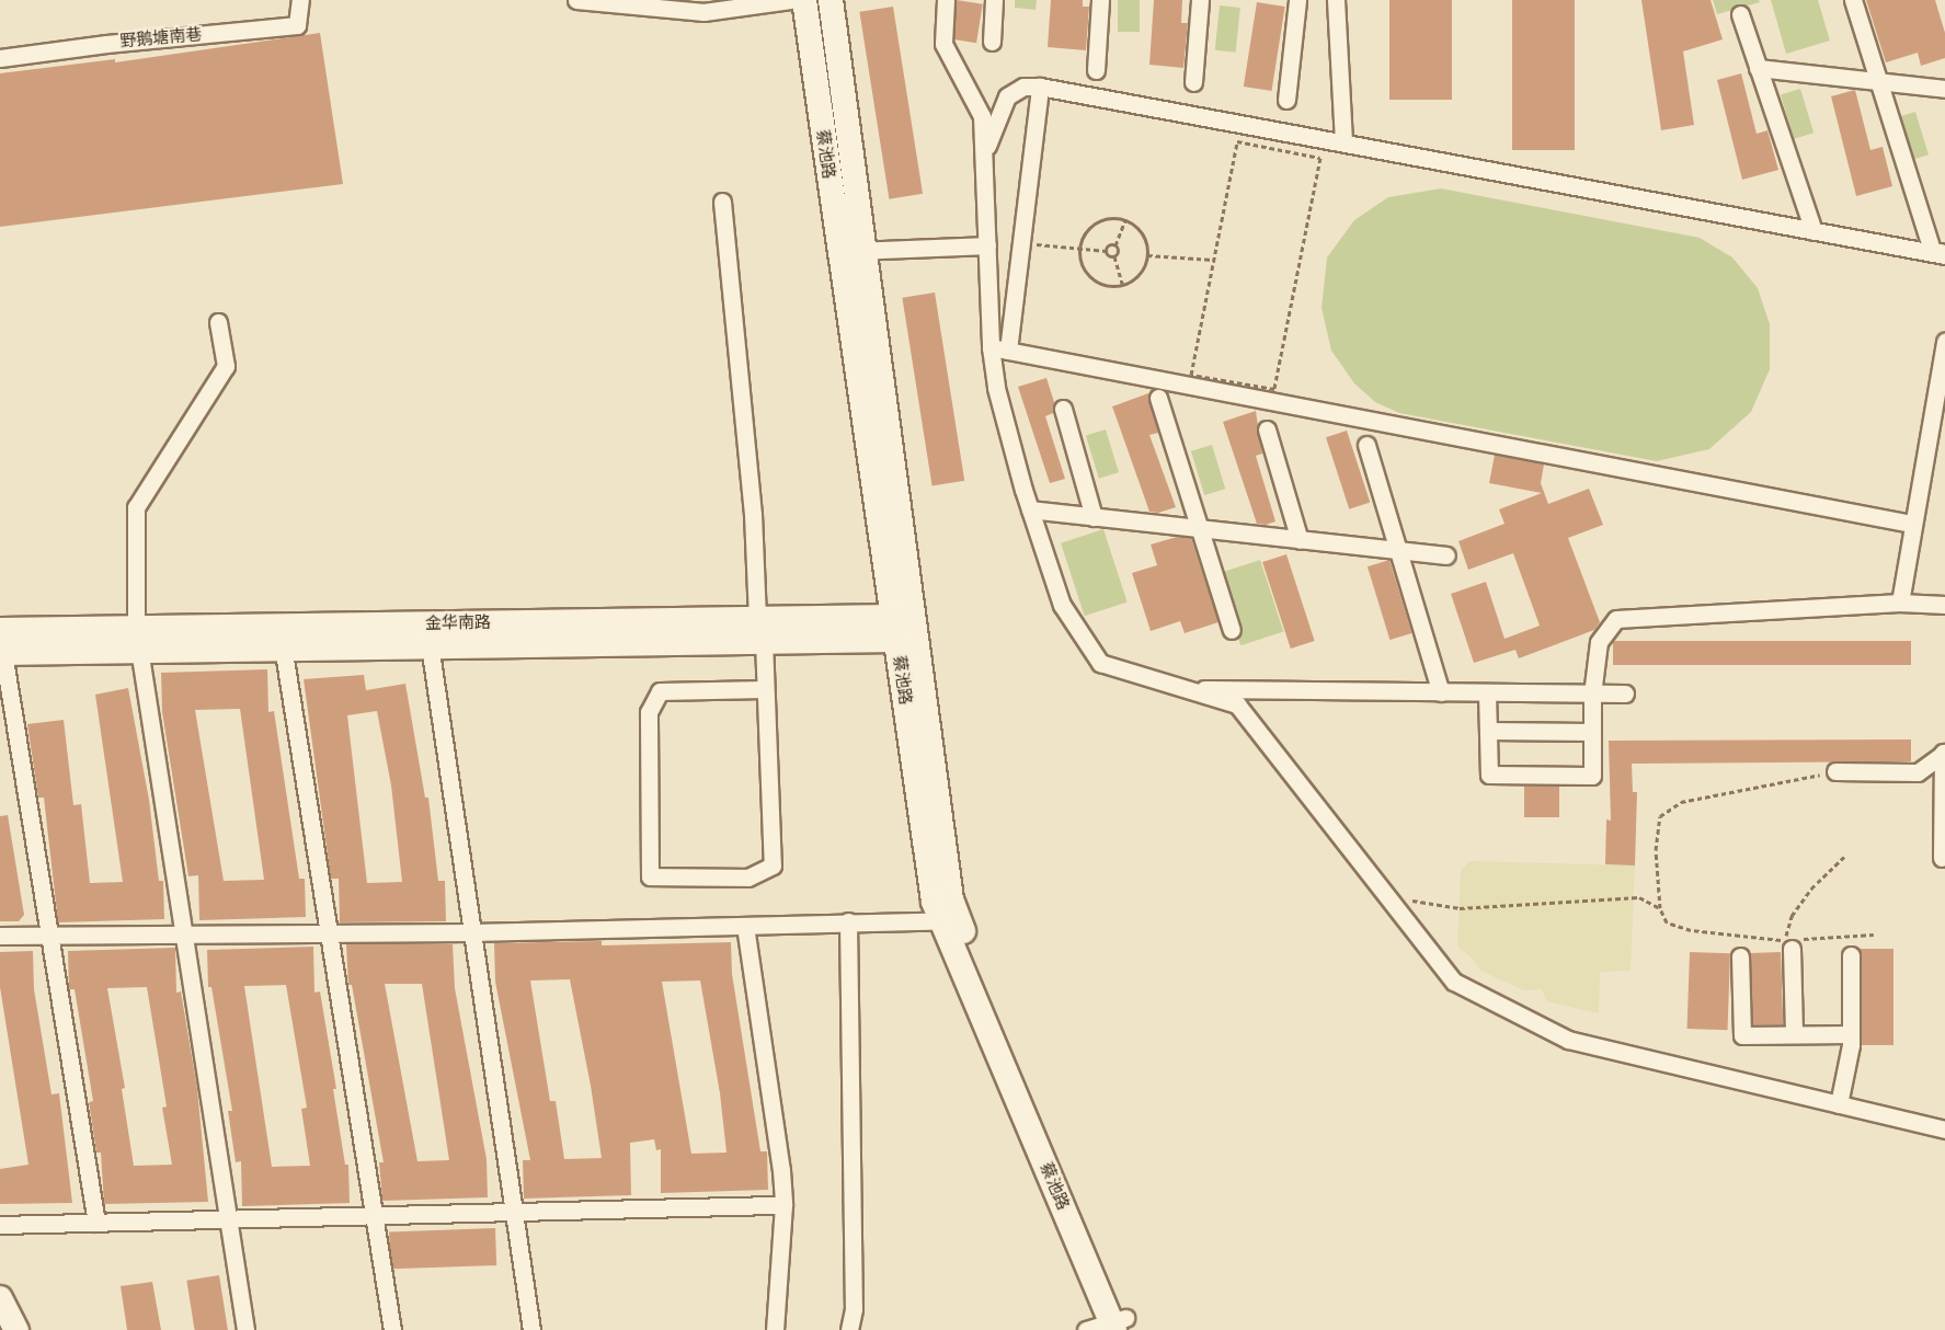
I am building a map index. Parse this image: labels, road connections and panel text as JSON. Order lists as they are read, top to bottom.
{
  "streets": {
    "street": ["野鹅塘南巷", "蔡池路", "金华南路"]
  },
  "crossings": [
    ["蔡池路", "金华南路"]
  ]
}
